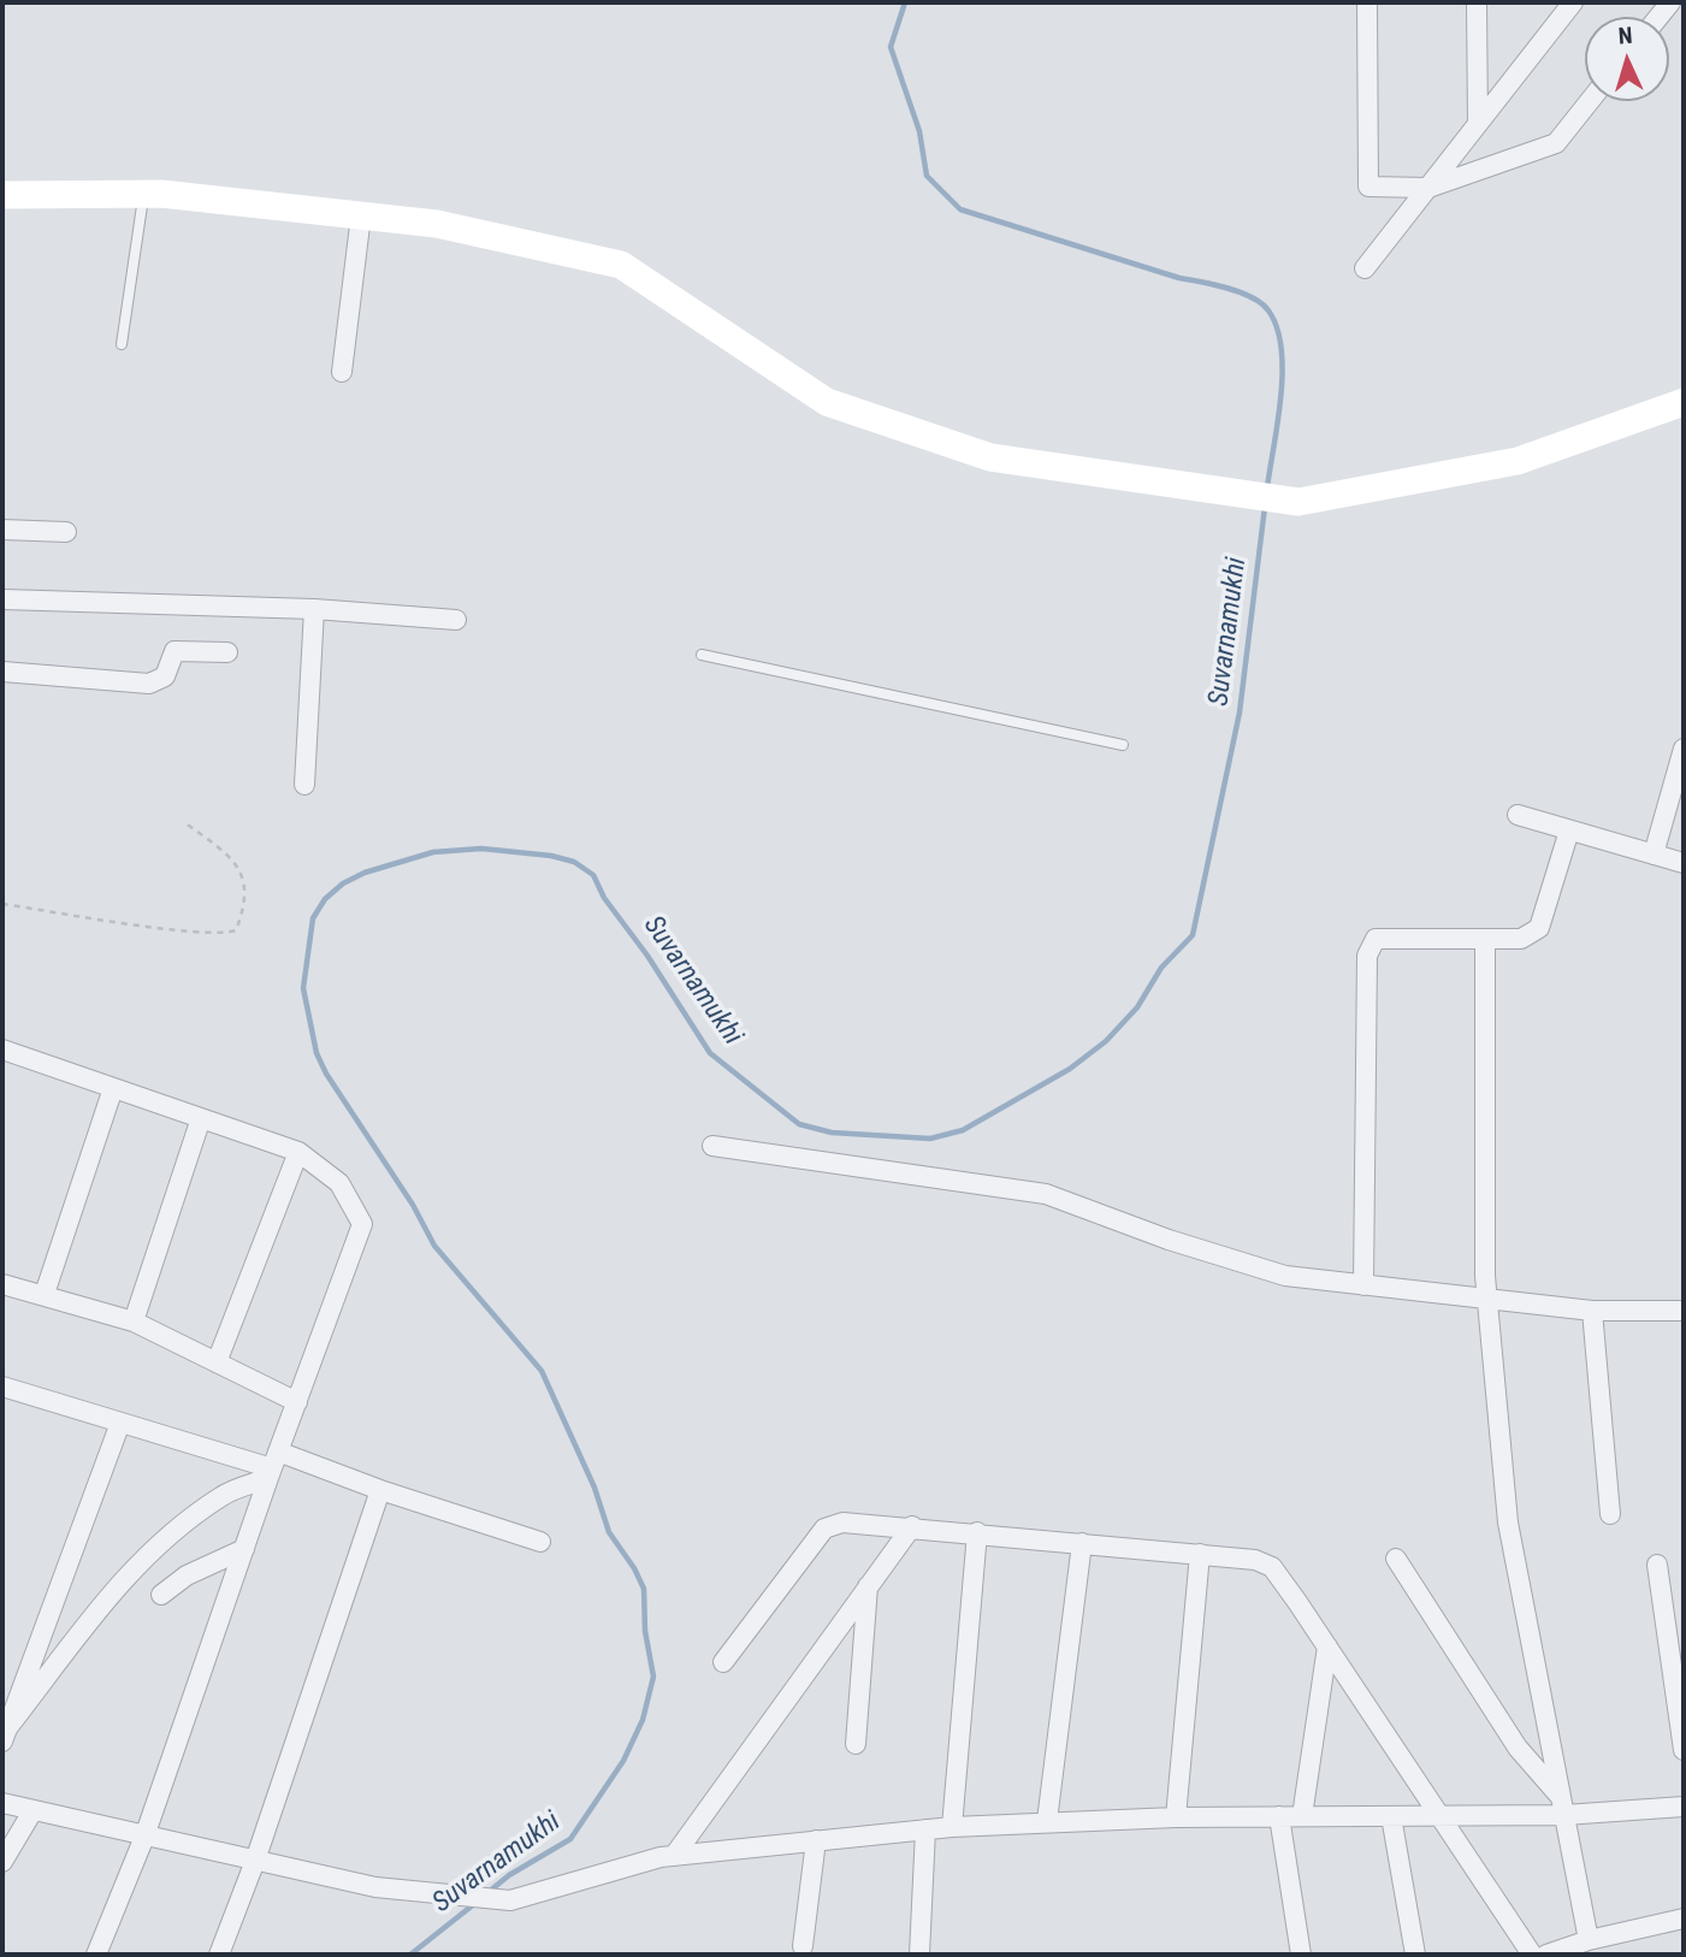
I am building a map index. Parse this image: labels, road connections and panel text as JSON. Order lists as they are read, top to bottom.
{
  "water": ["Suvarnamukhi"],
  "north": "top"
}
